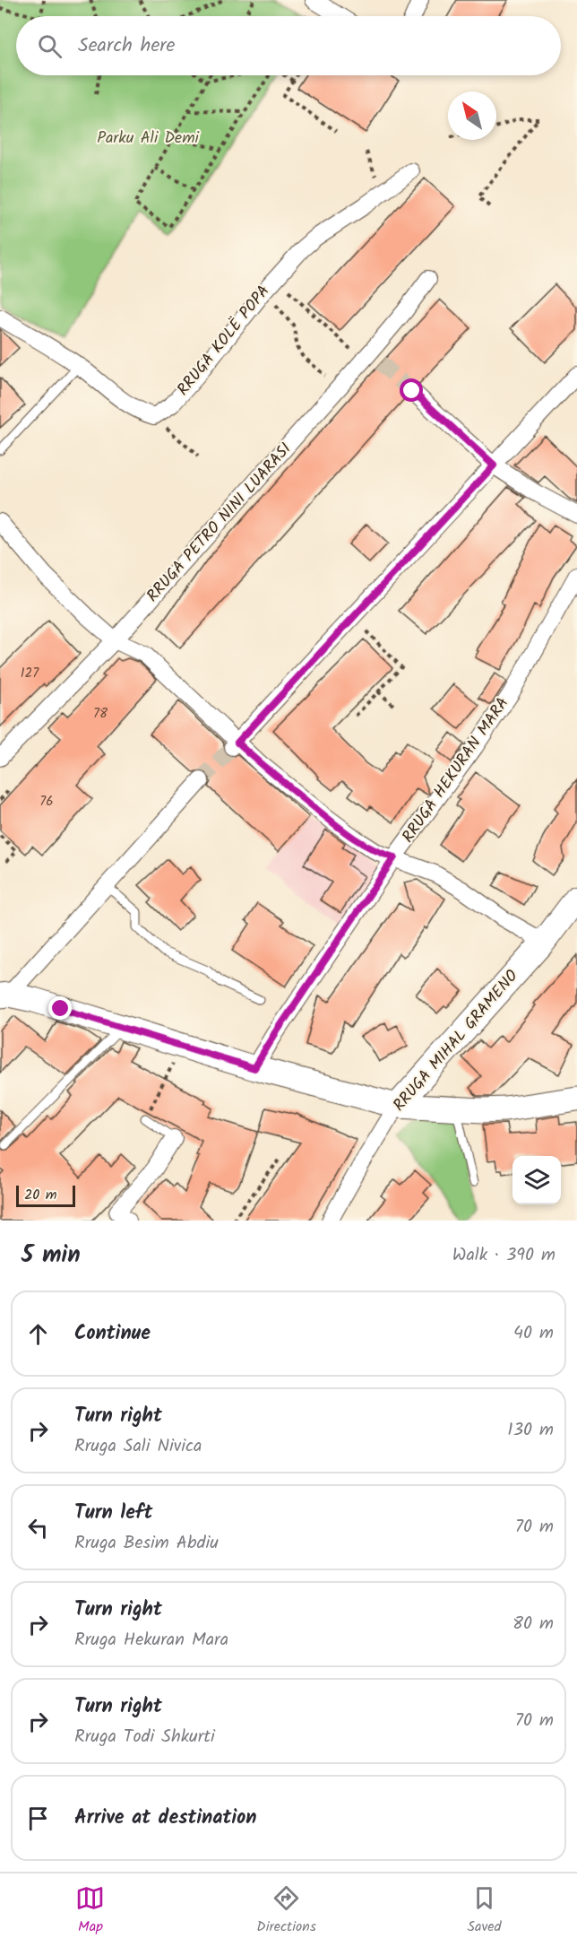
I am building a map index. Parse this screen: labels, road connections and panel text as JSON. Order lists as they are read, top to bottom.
{
  "streets": {
    "street": [
      "RRUGA KOLË POPA",
      "RRUGA PETRO NINI LUARASI",
      "RRUGA HEKURAN MARA",
      "RRUGA MIHAL GRAMENO"
    ]
  },
  "parks": ["Parku Ali Demi"],
  "house_numbers": ["127", "78", "76"],
  "scale_bar": "20 m",
  "north": "top left",
  "page": {
    "search": "Search here",
    "scale": "20 m",
    "heading": ["5 min", "Walk · 390 m"],
    "list": [
      ["Continue", "40 m"],
      ["Turn right", "Rruga Sali Nivica", "130 m"],
      ["Turn left", "Rruga Besim Abdiu", "70 m"],
      ["Turn right", "Rruga Hekuran Mara", "80 m"],
      ["Turn right", "Rruga Todi Shkurti", "70 m"],
      "Arrive at destination"
    ],
    "nav": ["Map", "Directions", "Saved"]
  }
}
